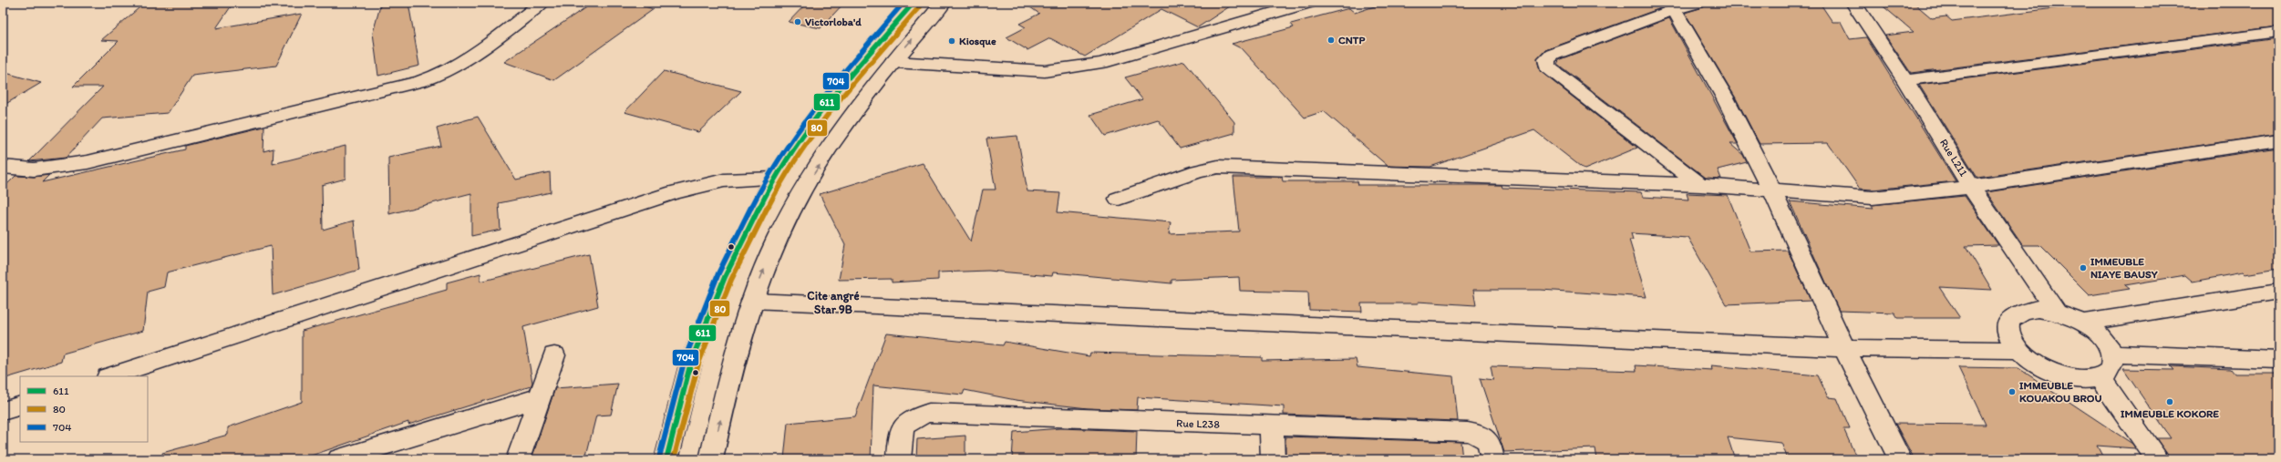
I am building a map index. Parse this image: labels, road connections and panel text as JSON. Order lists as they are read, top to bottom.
{
  "streets": {
    "street": ["Rue L211", "Rue L238"]
  },
  "districts": ["Cite angré Star 9B"],
  "places": [
    "Victorloba'd",
    "CNTP",
    "Kiosque",
    "IMMEUBLE NIAYE BAUSY",
    "IMMEUBLE KOUAKOU BROU",
    "IMMEUBLE KOKORE"
  ],
  "lines": ["transit line 611", "transit line 704", "transit line 80"],
  "legend": ["611", "80", "704"]
}
